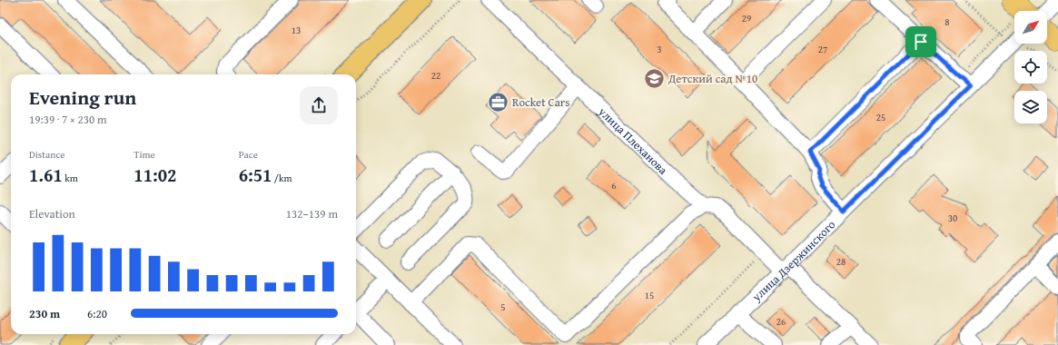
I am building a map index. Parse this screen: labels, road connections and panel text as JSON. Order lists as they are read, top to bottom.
{
  "streets": {
    "street": ["улица Плеханова", "улица Дзержинского"]
  },
  "crossings": [
    ["улица Плеханова", "улица Дзержинского"]
  ],
  "places": {
    "school or university": ["Детский сад №10"],
    "office": ["Rocket Cars"]
  },
  "house_numbers": [
    "29",
    "8",
    "13",
    "3",
    "27",
    "22",
    "25",
    "6",
    "30",
    "28",
    "15",
    "5",
    "26"
  ],
  "north": "top right",
  "page": {
    "heading": ["Evening run", "19:39 · 7 × 230 m"],
    "stats": [
      ["Distance", "1.61 km"],
      ["Time", "11:02"],
      ["Pace", "6:51 /km"]
    ],
    "chart": ["Elevation", "132–139 m"],
    "list": [
      {
        "name": "230 m",
        "note": "6:20"
      }
    ]
  }
}
